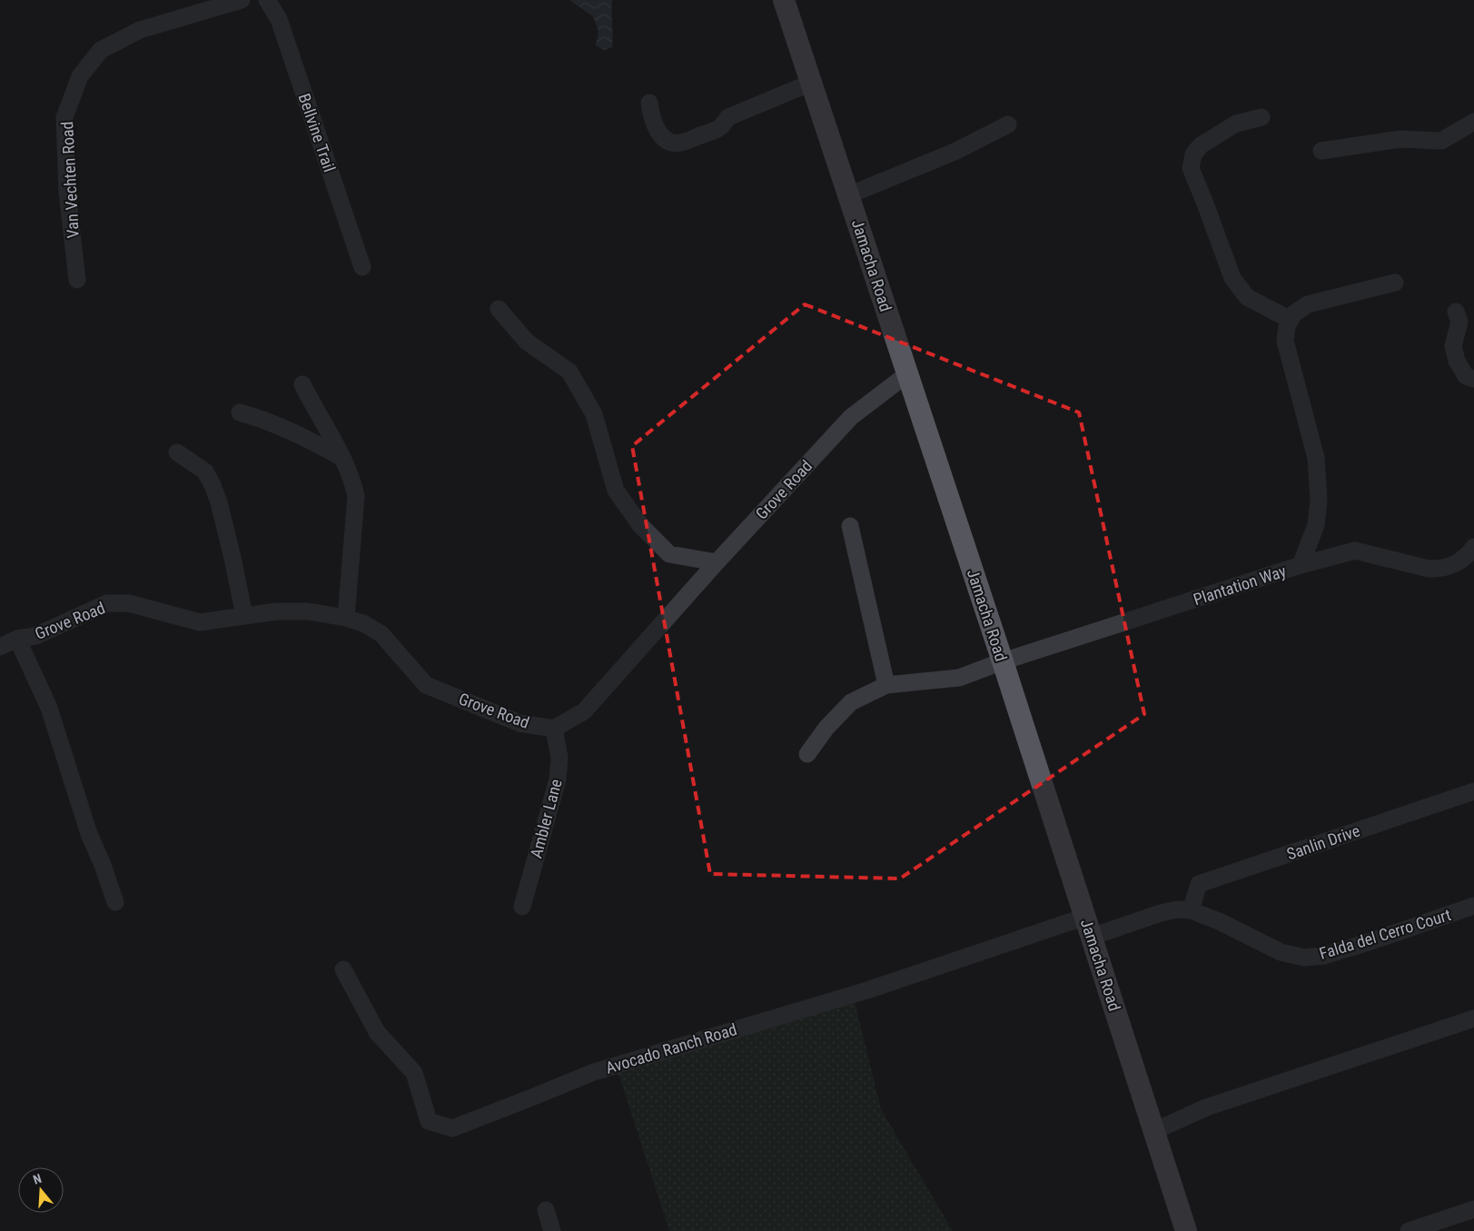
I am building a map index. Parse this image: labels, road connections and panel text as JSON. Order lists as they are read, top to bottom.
{
  "streets": {
    "main road": ["Jamacha Road"],
    "street": [
      "Bellvine Trail",
      "Van Vechten Road",
      "Grove Road",
      "Plantation Way",
      "Ambler Lane",
      "Sanlin Drive",
      "Falda del Cerro Court",
      "Avocado Ranch Road"
    ]
  },
  "crossings": [
    ["Jamacha Road", "Grove Road"],
    ["Jamacha Road", "Plantation Way"],
    ["Jamacha Road", "Falda del Cerro Court"],
    ["Jamacha Road", "Avocado Ranch Road"],
    ["Grove Road", "Ambler Lane"],
    ["Sanlin Drive", "Falda del Cerro Court"],
    ["Falda del Cerro Court", "Avocado Ranch Road"]
  ],
  "north": "top"
}
